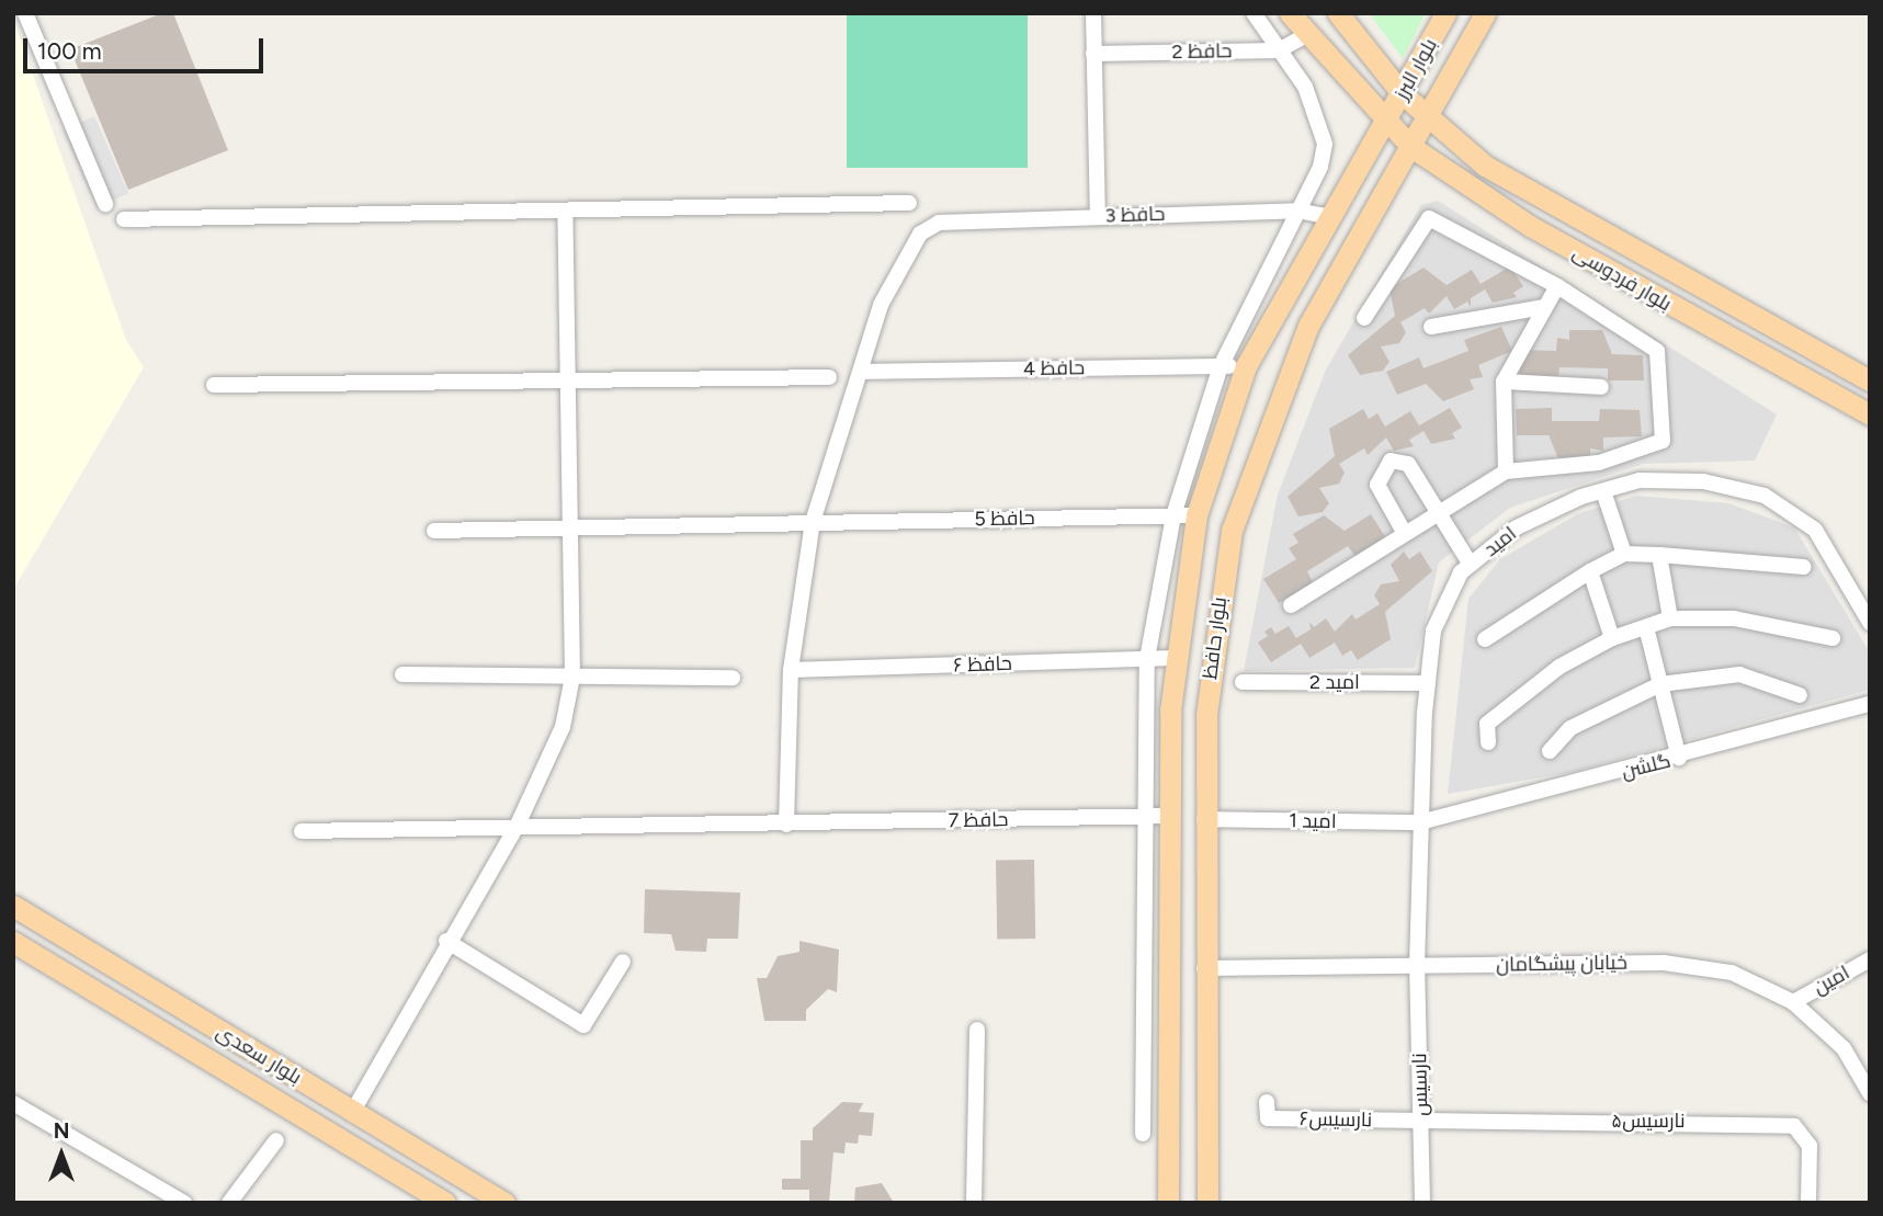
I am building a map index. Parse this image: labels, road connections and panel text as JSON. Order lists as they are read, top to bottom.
{
  "streets": {
    "main road": [
      "بلوار البرز",
      "بلوار فردوسی",
      "بلوار حافظ",
      "بلوار سعدی"
    ],
    "street": [
      "حافظ 2",
      "حافظ 3",
      "حافظ 4",
      "حافظ 5",
      "امید",
      "حافظ ۶",
      "امید 2",
      "گلشن",
      "حافظ 7",
      "امید 1",
      "خیابان پیشگامان",
      "امین",
      "نارسیس",
      "نارسیس۶",
      "نارسیس۵"
    ]
  },
  "crossings": [
    ["حافظ 2", "بلوار فردوسی"],
    ["بلوار البرز", "بلوار فردوسی"],
    ["بلوار البرز", "بلوار حافظ"],
    ["حافظ 3", "حافظ 4"],
    ["حافظ 3", "بلوار حافظ"],
    ["بلوار فردوسی", "بلوار حافظ"],
    ["حافظ 4", "بلوار حافظ"],
    ["حافظ 5", "بلوار حافظ"],
    ["امید", "امید 2"],
    ["امید", "گلشن"],
    ["امید", "امید 1"],
    ["امید", "خیابان پیشگامان"],
    ["امید", "نارسیس"],
    ["بلوار حافظ", "حافظ ۶"],
    ["بلوار حافظ", "حافظ 7"],
    ["بلوار حافظ", "امید 1"],
    ["بلوار حافظ", "خیابان پیشگامان"],
    ["گلشن", "امید 1"],
    ["خیابان پیشگامان", "امین"],
    ["خیابان پیشگامان", "نارسیس"],
    ["نارسیس", "نارسیس۶"],
    ["نارسیس", "نارسیس۵"],
    ["نارسیس۶", "نارسیس۵"]
  ],
  "scale_bar": "100 m",
  "north": "top"
}
